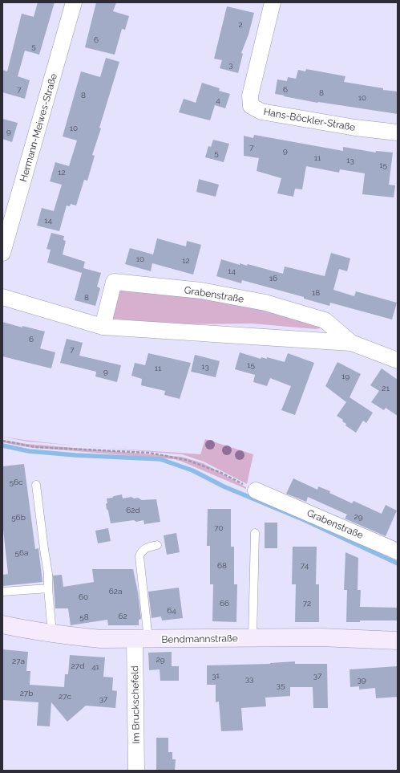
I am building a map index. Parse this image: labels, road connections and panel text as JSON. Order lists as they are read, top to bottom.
{
  "streets": {
    "street": [
      "Hans-Böckler-Straße",
      "Hermann-Meiwes-Straße",
      "Grabenstraße",
      "Bendmannstraße",
      "Im Bruckschefeld"
    ]
  },
  "crossings": [
    ["Bendmannstraße", "Im Bruckschefeld"]
  ],
  "house_numbers": [
    "2",
    "6",
    "5",
    "3",
    "7",
    "6",
    "8",
    "8",
    "10",
    "4",
    "10",
    "9",
    "7",
    "9",
    "5",
    "11",
    "13",
    "15",
    "12",
    "14",
    "10",
    "12",
    "14",
    "16",
    "18",
    "8",
    "6",
    "7",
    "15",
    "13",
    "11",
    "9",
    "19",
    "21",
    "56c",
    "62d",
    "29",
    "56b",
    "70",
    "56a",
    "68",
    "74",
    "62a",
    "60",
    "66",
    "72",
    "64",
    "62",
    "58",
    "29",
    "27a",
    "27d",
    "41",
    "31",
    "37",
    "33",
    "39",
    "35",
    "27b",
    "27c",
    "37"
  ]
}
